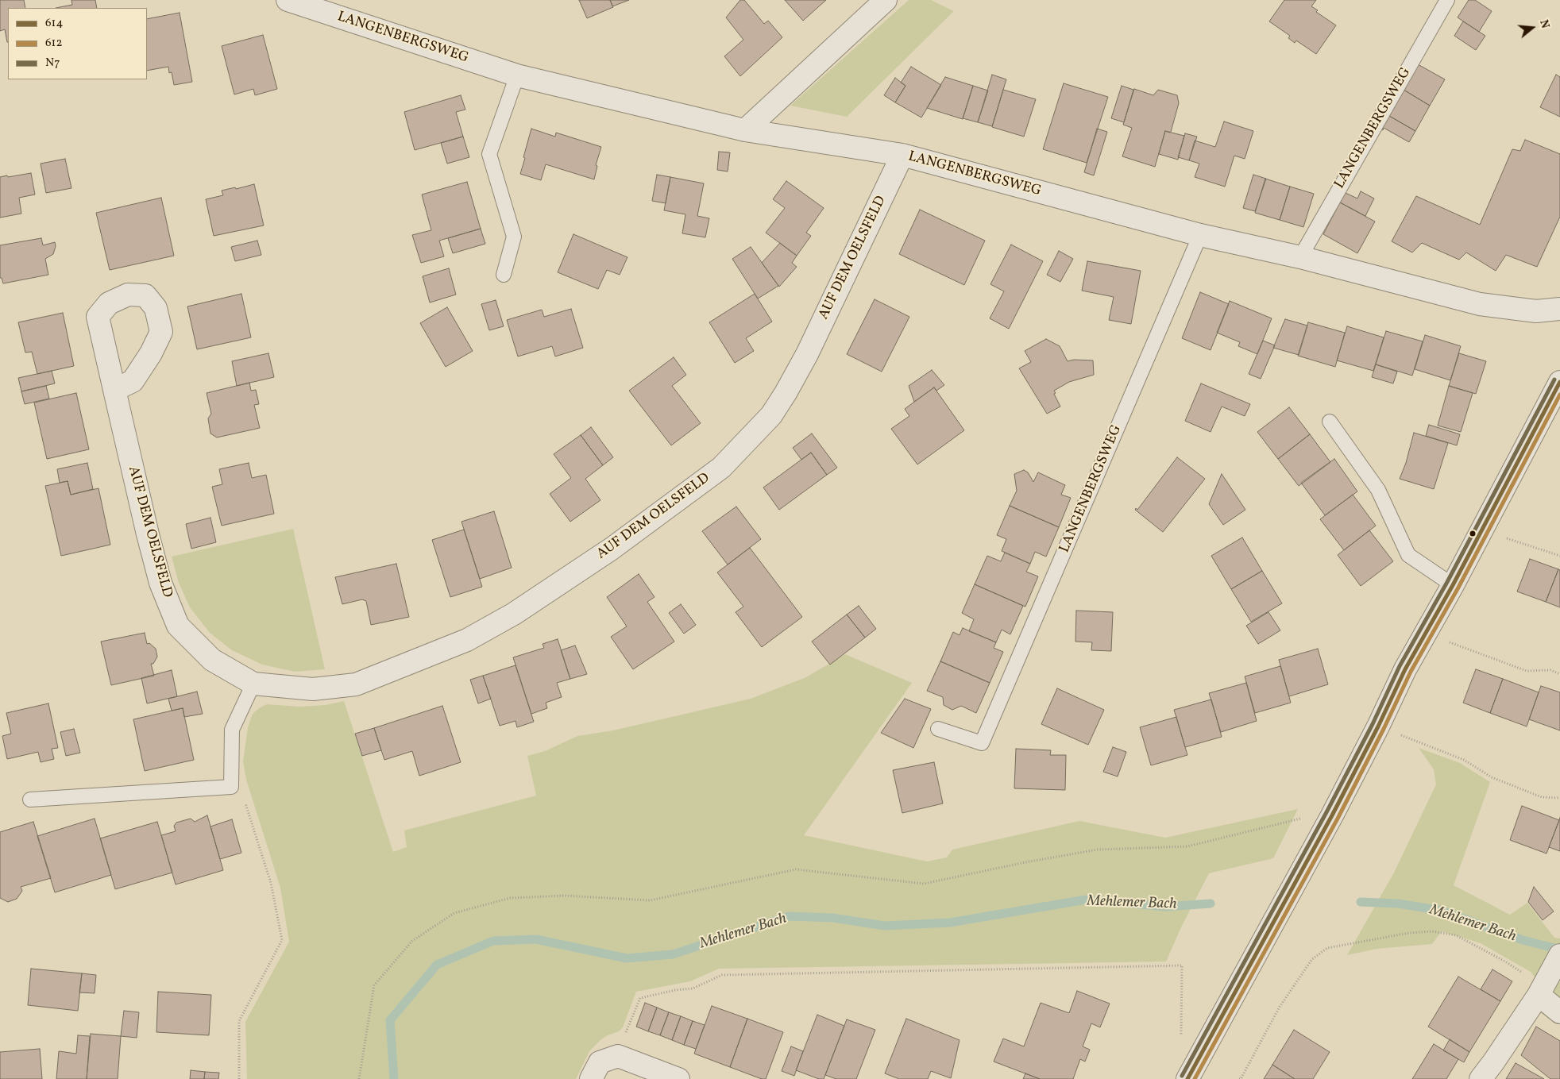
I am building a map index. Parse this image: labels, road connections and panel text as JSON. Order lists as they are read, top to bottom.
{
  "streets": {
    "street": ["LANGENBERGSWEG", "AUF DEM OELSFELD"]
  },
  "crossings": [
    ["LANGENBERGSWEG", "AUF DEM OELSFELD"]
  ],
  "water": ["Mehlemer Bach"],
  "lines": ["transit line N7", "transit line 614", "transit line 612"],
  "legend": ["614", "612", "N7"],
  "north": "right"
}
